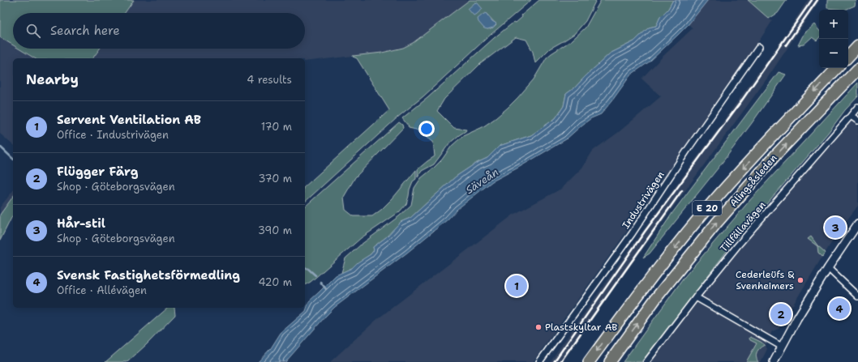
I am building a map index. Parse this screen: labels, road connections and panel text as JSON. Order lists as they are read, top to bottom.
{
  "streets": {
    "highway": ["Alingsåsleden", "E 20"],
    "street": ["Industrivägen", "Tillfällavägen"]
  },
  "water": ["Säveån"],
  "places": ["Cederleüfs & Svenheimers", "Plastskyltar AB"],
  "page": {
    "map_buttons": ["+", "−"],
    "search": "Search here",
    "heading": ["Nearby", "4 results"],
    "list": [
      {
        "mark": "1",
        "name": "Servent Ventilation AB",
        "note": "Office · Industrivägen",
        "value": "170 m"
      },
      {
        "mark": "2",
        "name": "Flügger Färg",
        "note": "Shop · Göteborgsvägen",
        "value": "370 m"
      },
      {
        "mark": "3",
        "name": "Hår-stil",
        "note": "Shop · Göteborgsvägen",
        "value": "390 m"
      },
      {
        "mark": "4",
        "name": "Svensk Fastighetsförmedling",
        "note": "Office · Allévägen",
        "value": "420 m"
      }
    ],
    "pins": [
      "3",
      "1",
      "4",
      "2"
    ]
  }
}
